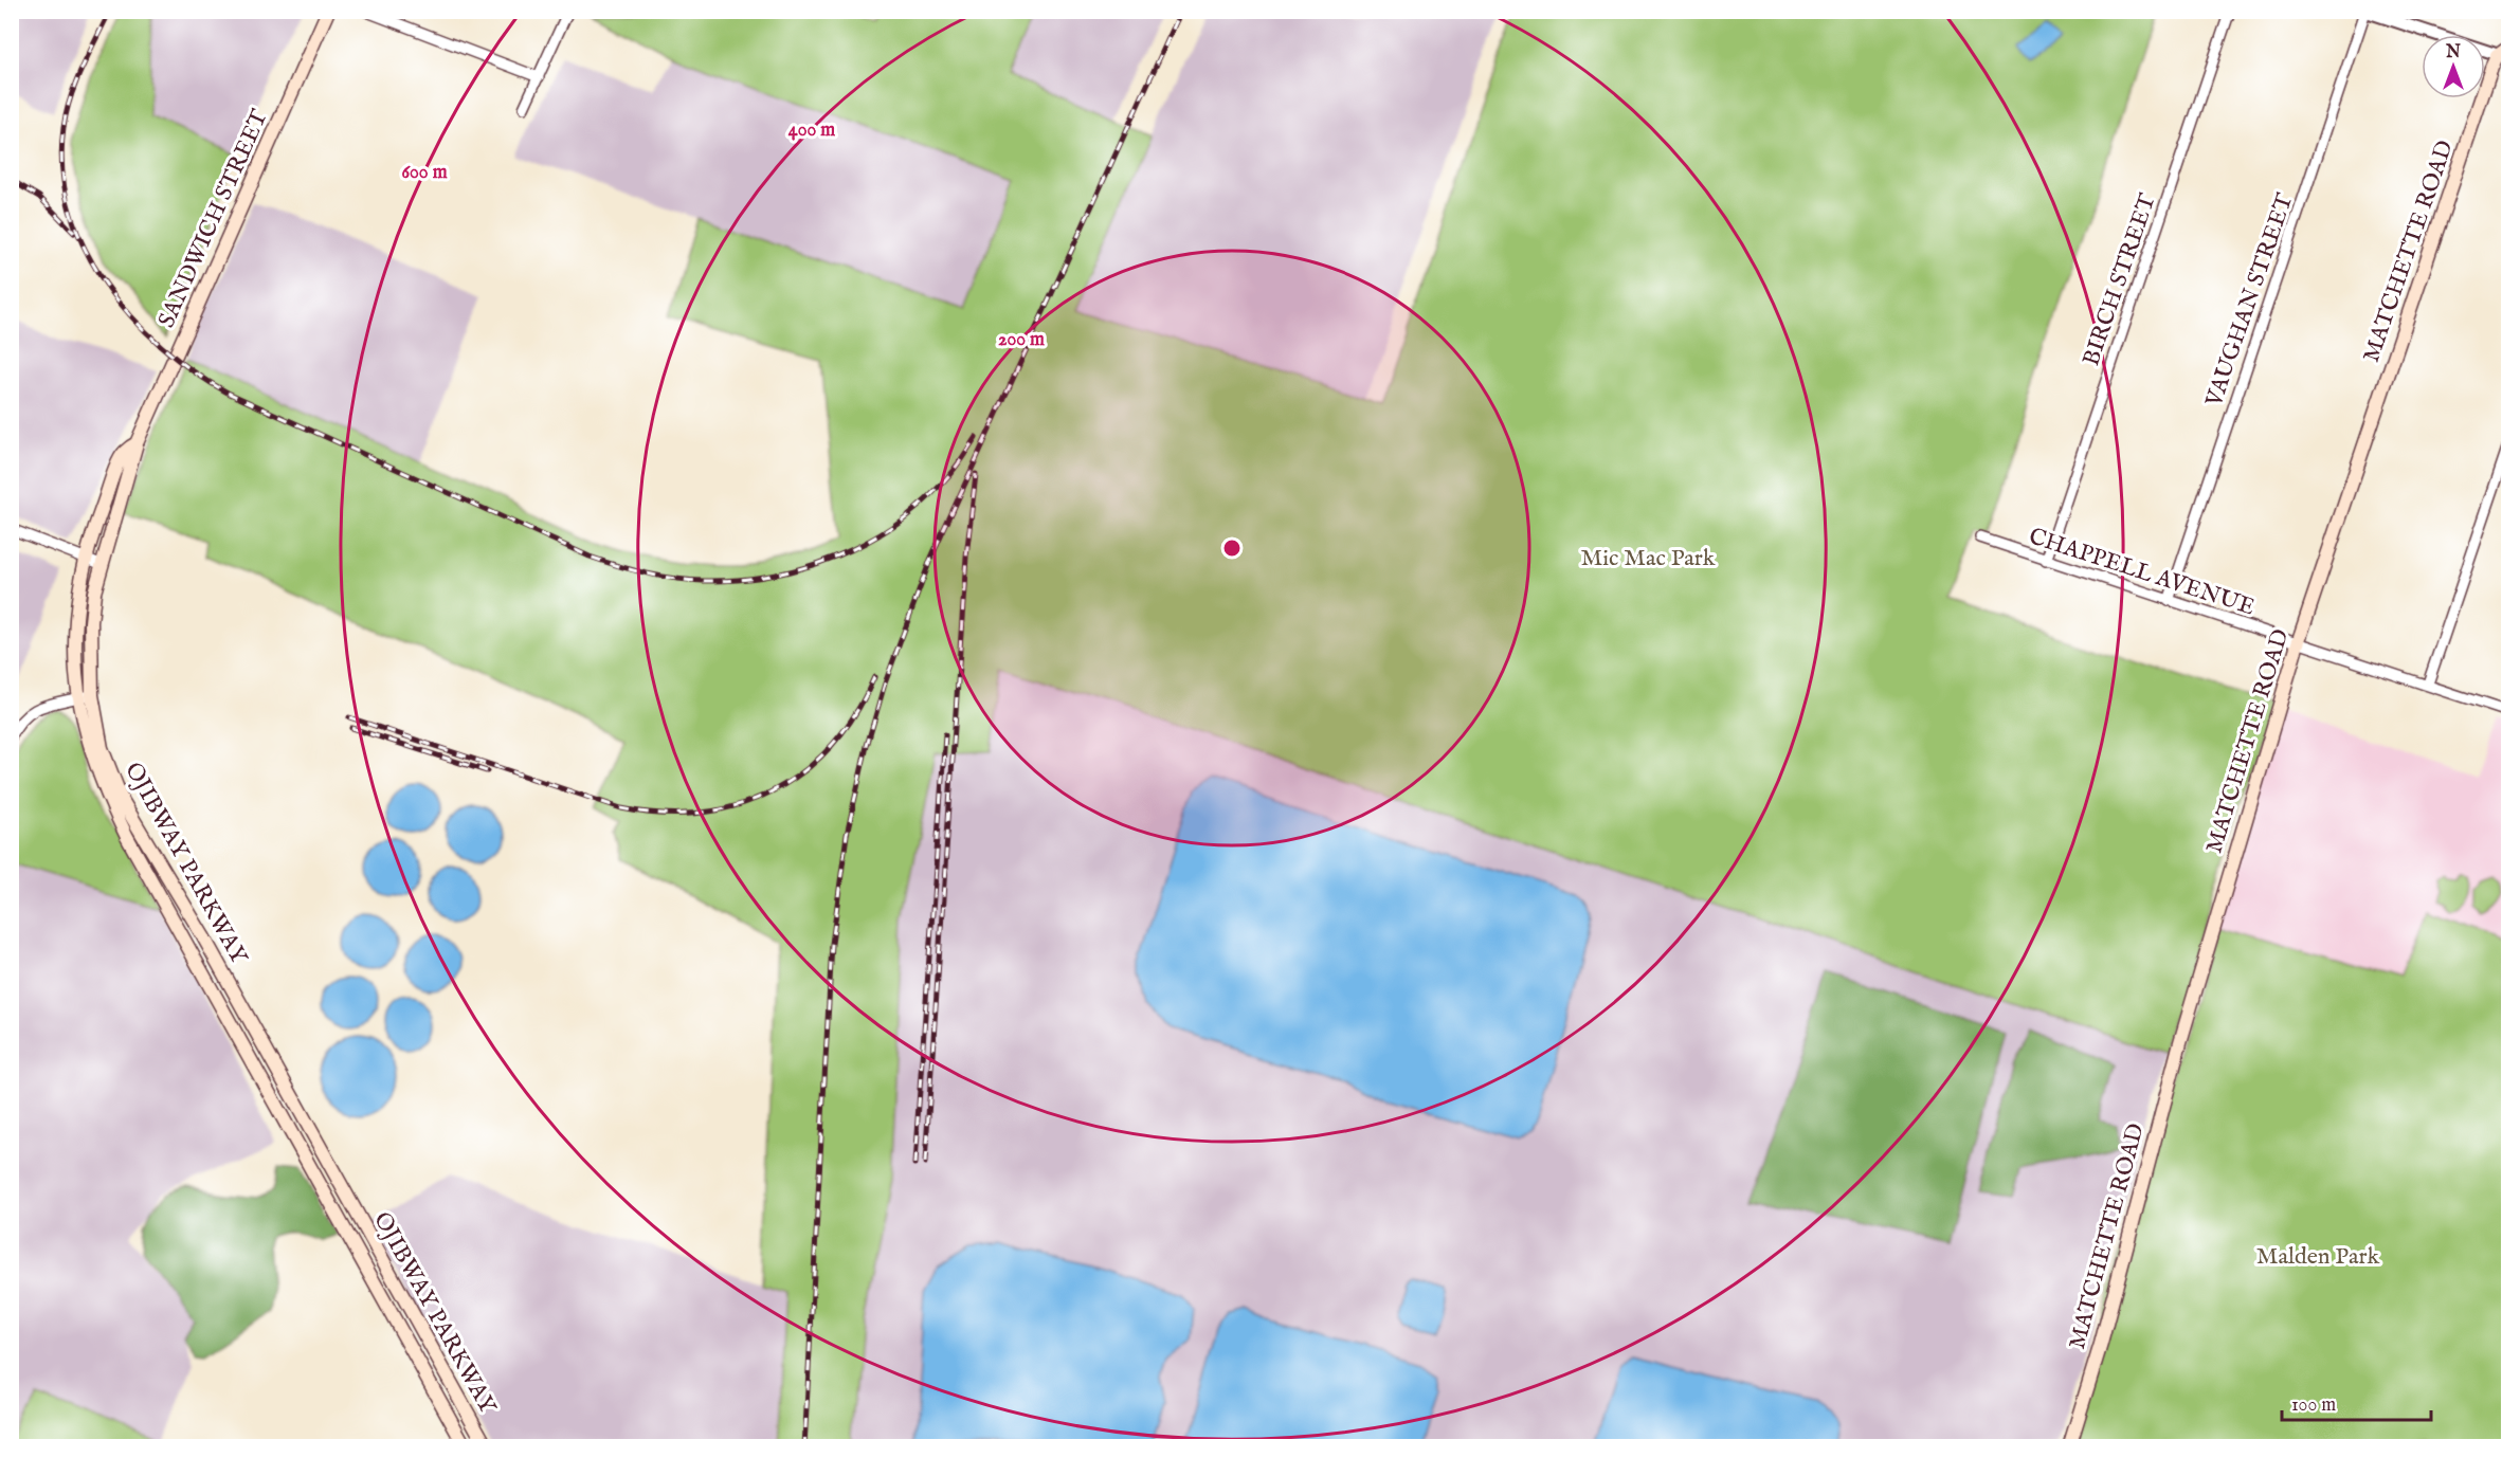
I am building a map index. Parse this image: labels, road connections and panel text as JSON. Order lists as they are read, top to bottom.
{
  "streets": {
    "main road": ["SANDWICH STREET", "MATCHETTE ROAD", "OJIBWAY PARKWAY"],
    "street": ["BIRCH STREET", "VAUGHAN STREET", "CHAPPELL AVENUE"]
  },
  "crossings": [
    ["SANDWICH STREET", "OJIBWAY PARKWAY"],
    ["MATCHETTE ROAD", "CHAPPELL AVENUE"],
    ["BIRCH STREET", "CHAPPELL AVENUE"],
    ["VAUGHAN STREET", "CHAPPELL AVENUE"]
  ],
  "parks": ["Mic Mac Park", "Malden Park"],
  "scale_bar": "100 m",
  "north": "top",
  "rings": ["400 m", "600 m", "200 m"]
}
